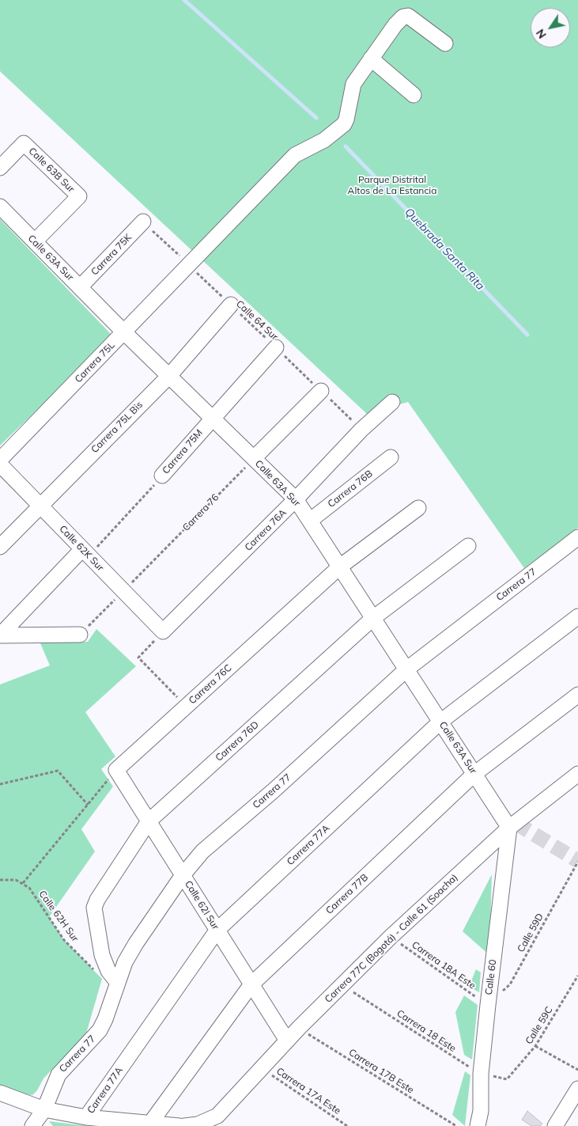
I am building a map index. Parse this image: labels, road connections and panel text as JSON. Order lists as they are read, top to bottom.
{
  "streets": {
    "street": [
      "Calle 63B Sur",
      "Carrera 75K",
      "Calle 63A Sur",
      "Carrera 75L",
      "Carrera 75L Bis",
      "Carrera 75M",
      "Carrera 76B",
      "Carrera 76A",
      "Calle 62K Sur",
      "Carrera 77",
      "Carrera 76C",
      "Carrera 76D",
      "Carrera 77A",
      "Carrera 77B",
      "Calle 62I Sur",
      "Carrera 77C (Bogotá) - Calle 61 (Soacha)",
      "Calle 60"
    ],
    "path": [
      "Calle 64 Sur",
      "Carrera 76",
      "Calle 62H Sur",
      "Calle 59D",
      "Carrera 18A Este",
      "Calle 59C",
      "Carrera 18 Este",
      "Carrera 17B Este",
      "Carrera 17A Este"
    ]
  },
  "crossings": [
    ["Calle 63B Sur", "Calle 63A Sur"],
    ["Carrera 75K", "Calle 63A Sur"],
    ["Carrera 75K", "Calle 64 Sur"],
    ["Calle 63A Sur", "Carrera 75L"],
    ["Calle 63A Sur", "Carrera 75L Bis"],
    ["Calle 63A Sur", "Carrera 75M"],
    ["Calle 63A Sur", "Carrera 76B"],
    ["Calle 63A Sur", "Carrera 76"],
    ["Calle 63A Sur", "Carrera 76A"],
    ["Calle 63A Sur", "Carrera 77"],
    ["Calle 63A Sur", "Carrera 76C"],
    ["Calle 63A Sur", "Carrera 76D"],
    ["Calle 63A Sur", "Carrera 77A"],
    ["Calle 63A Sur", "Carrera 77B"],
    ["Calle 63A Sur", "Carrera 77C (Bogotá) - Calle 61 (Soacha)"],
    ["Calle 63A Sur", "Calle 60"],
    ["Calle 64 Sur", "Carrera 75L"],
    ["Calle 64 Sur", "Carrera 75L Bis"],
    ["Calle 64 Sur", "Carrera 75M"],
    ["Calle 64 Sur", "Carrera 76A"],
    ["Carrera 75L Bis", "Calle 62K Sur"],
    ["Carrera 75M", "Calle 62K Sur"],
    ["Carrera 76", "Calle 62K Sur"],
    ["Carrera 76A", "Calle 62K Sur"],
    ["Carrera 77", "Carrera 76D"],
    ["Carrera 77", "Calle 62I Sur"],
    ["Carrera 76C", "Calle 62I Sur"],
    ["Carrera 76D", "Calle 62I Sur"],
    ["Carrera 77A", "Calle 62I Sur"],
    ["Carrera 77B", "Calle 62I Sur"],
    ["Calle 62I Sur", "Carrera 77C (Bogotá) - Calle 61 (Soacha)"],
    ["Calle 59D", "Carrera 18A Este"],
    ["Calle 59D", "Calle 60"],
    ["Carrera 77C (Bogotá) - Calle 61 (Soacha)", "Carrera 18A Este"],
    ["Carrera 77C (Bogotá) - Calle 61 (Soacha)", "Calle 60"],
    ["Carrera 77C (Bogotá) - Calle 61 (Soacha)", "Carrera 18 Este"],
    ["Carrera 77C (Bogotá) - Calle 61 (Soacha)", "Carrera 17B Este"],
    ["Carrera 77C (Bogotá) - Calle 61 (Soacha)", "Carrera 17A Este"],
    ["Carrera 18A Este", "Calle 60"],
    ["Calle 60", "Carrera 18 Este"],
    ["Calle 59C", "Carrera 18 Este"]
  ],
  "water": ["Quebrada Santa Rita"],
  "parks": ["Parque Distrital Altos de La Estancia"],
  "north": "bottom left"
}
